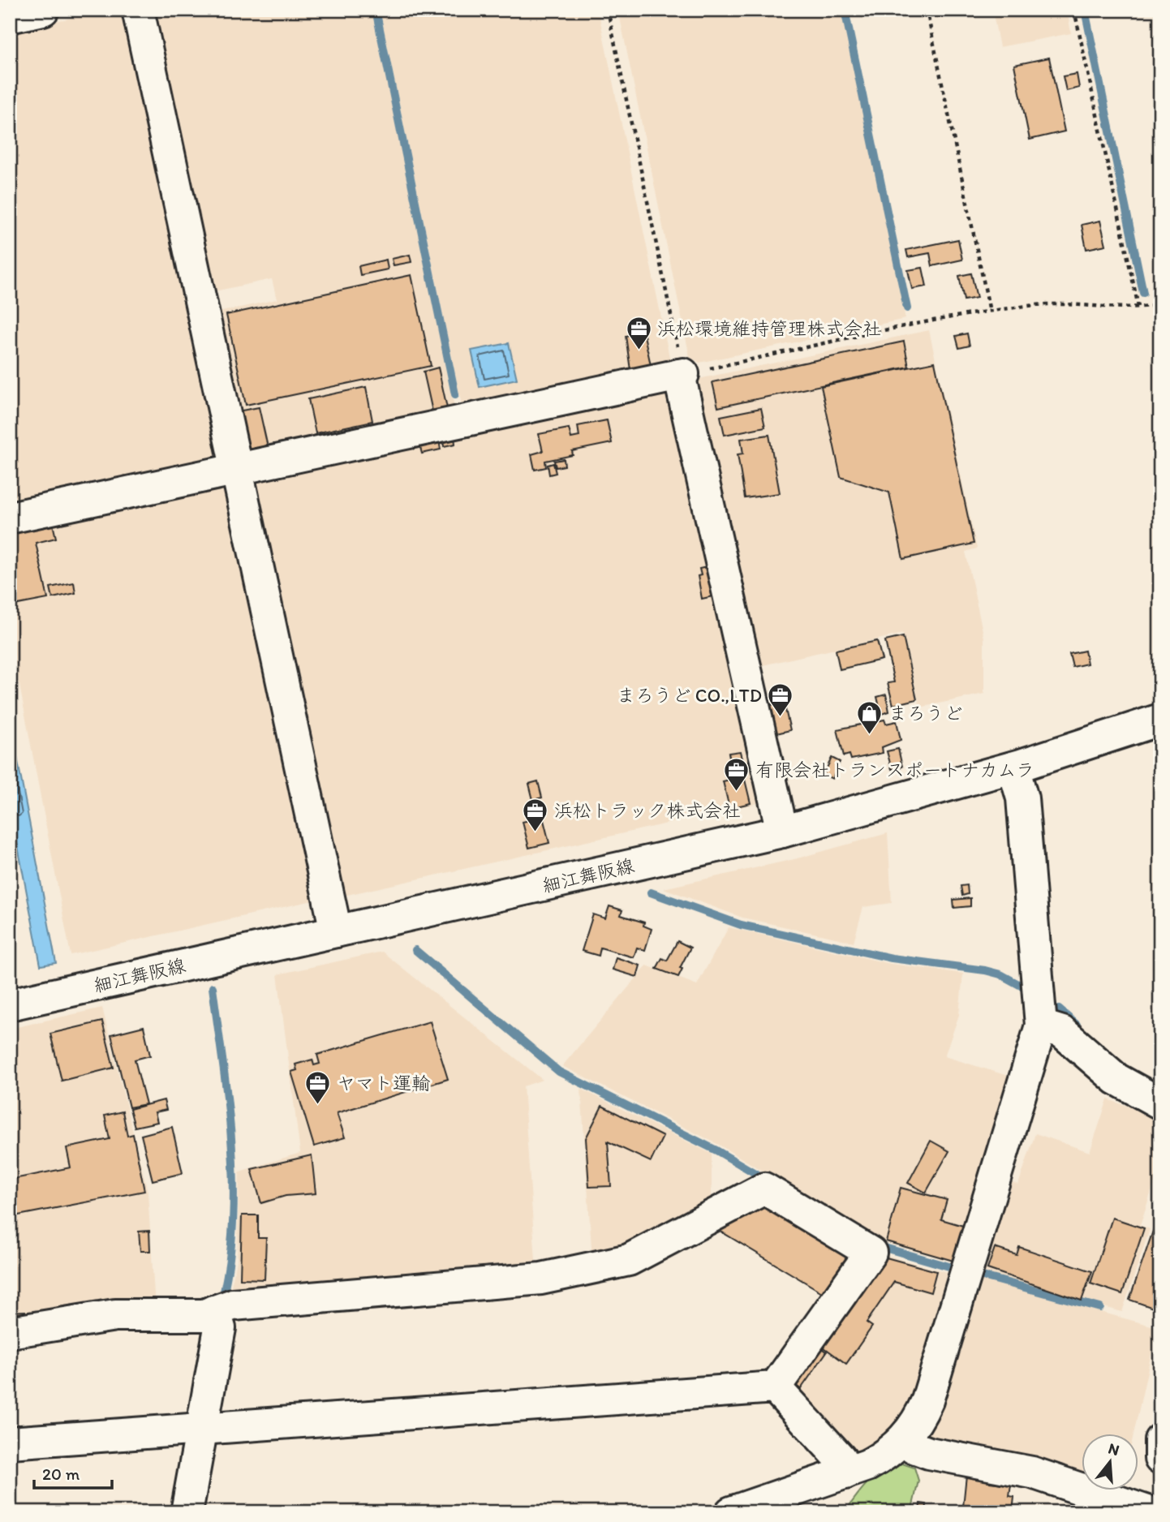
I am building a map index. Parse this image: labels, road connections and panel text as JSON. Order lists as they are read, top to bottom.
{
  "streets": {
    "street": ["細江舞阪線"]
  },
  "places": {
    "office": [
      "浜松環境維持管理株式会社",
      "まろうど CO.,LTD",
      "有限会社トランスポートナカムラ",
      "浜松トラック株式会社",
      "ヤマト運輸"
    ],
    "shop": ["まろうど"]
  },
  "scale_bar": "20 m",
  "north": "top"
}
